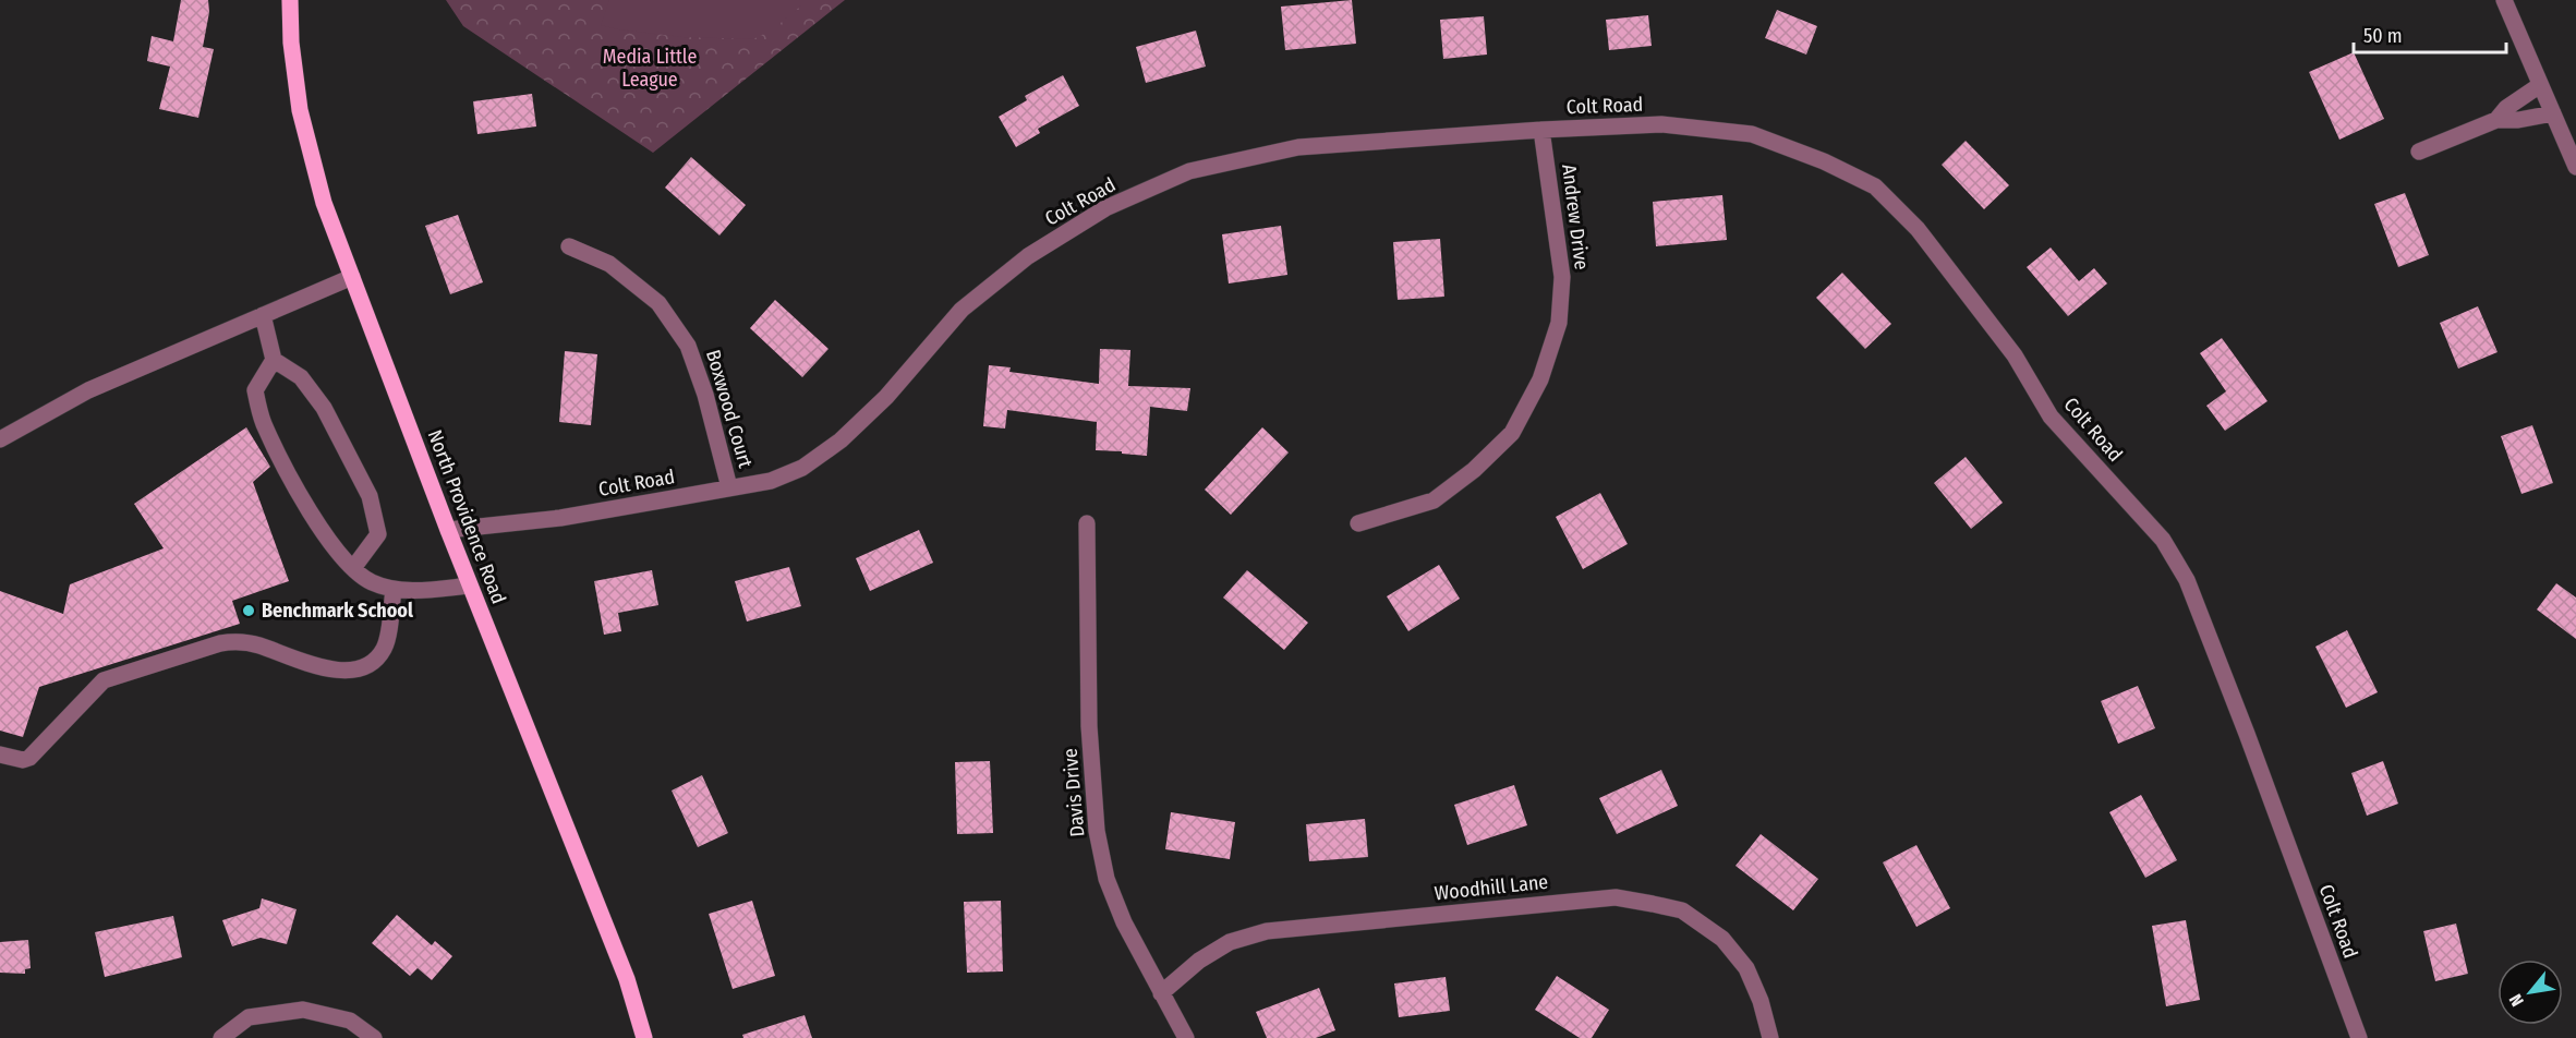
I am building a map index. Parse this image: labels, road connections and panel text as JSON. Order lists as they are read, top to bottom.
{
  "streets": {
    "main road": ["North Providence Road"],
    "street": [
      "Colt Road",
      "Andrew Drive",
      "Boxwood Court",
      "Davis Drive",
      "Woodhill Lane"
    ]
  },
  "crossings": [
    ["Colt Road", "Andrew Drive"],
    ["Colt Road", "Boxwood Court"],
    ["Colt Road", "North Providence Road"],
    ["Davis Drive", "Woodhill Lane"]
  ],
  "parks": ["Media Little League"],
  "places": ["Benchmark School"],
  "scale_bar": "50 m",
  "north": "bottom left"
}
